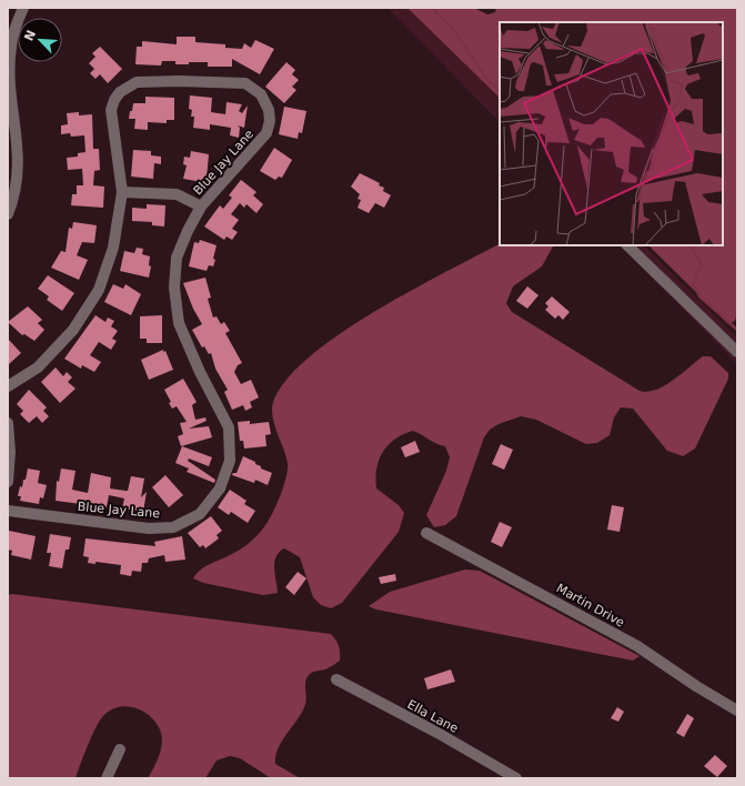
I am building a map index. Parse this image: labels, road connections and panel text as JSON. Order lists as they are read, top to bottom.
{
  "streets": {
    "street": ["Blue Jay Lane", "Martin Drive", "Ella Lane"]
  },
  "north": "top left"
}
